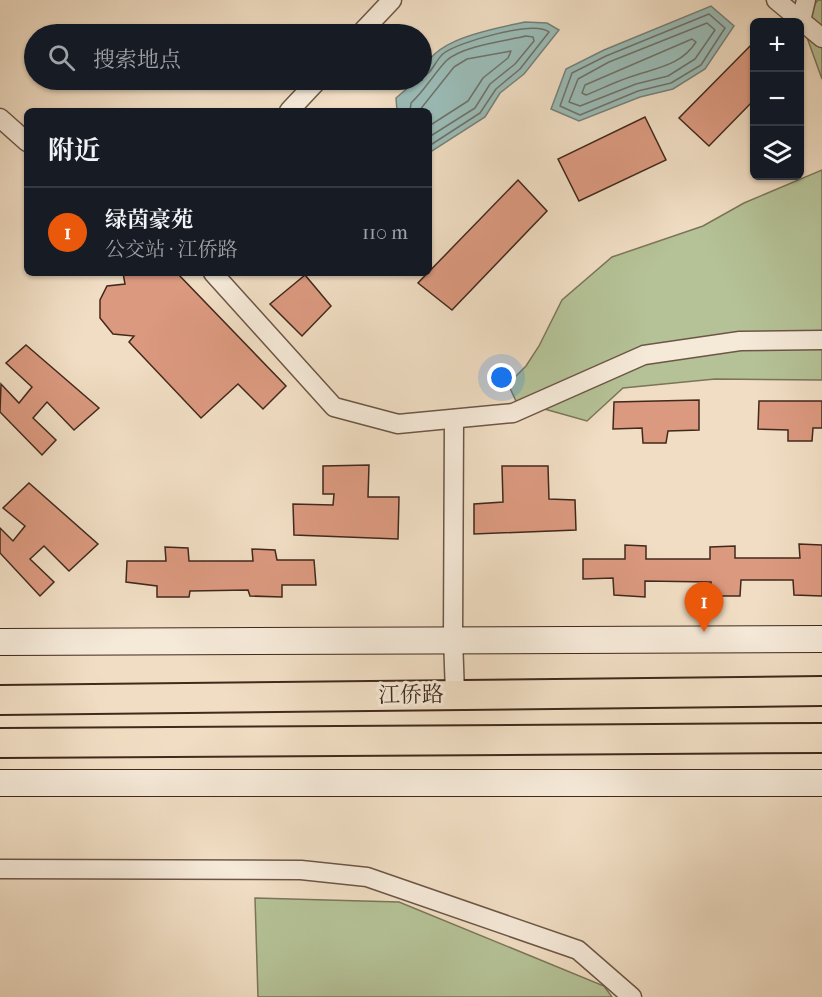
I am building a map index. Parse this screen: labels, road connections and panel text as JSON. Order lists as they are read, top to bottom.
{
  "streets": {
    "main road": ["江侨路"]
  },
  "page": {
    "map_buttons": ["+", "−"],
    "search": "搜索地点",
    "heading": "附近",
    "list": [
      {
        "mark": "1",
        "name": "绿茵豪苑",
        "note": "公交站 · 江侨路",
        "value": "110 m"
      }
    ],
    "pins": "1"
  }
}
